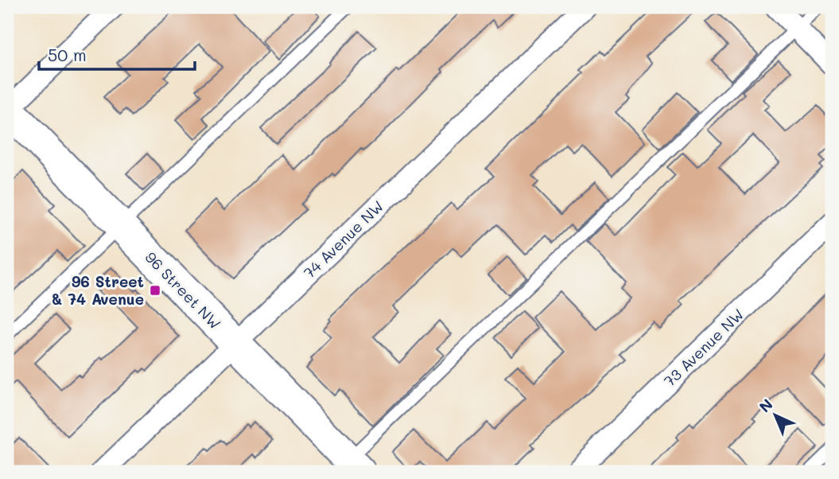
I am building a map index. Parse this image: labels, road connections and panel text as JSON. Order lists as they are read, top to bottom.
{
  "streets": {
    "street": ["74 Avenue NW", "96 Street NW", "73 Avenue NW"]
  },
  "crossings": [
    ["74 Avenue NW", "96 Street NW"]
  ],
  "places": {
    "transit": ["96 Street & 74 Avenue"]
  },
  "scale_bar": "50 m",
  "north": "top left"
}
